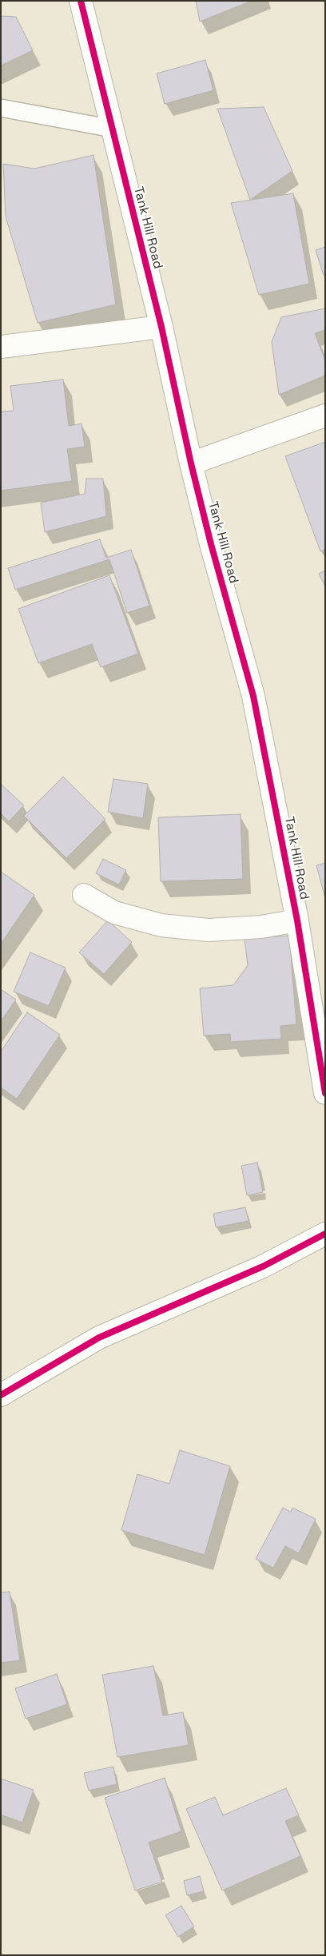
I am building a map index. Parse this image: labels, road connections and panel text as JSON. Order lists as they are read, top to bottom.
{
  "streets": {
    "street": ["Tank Hill Road"]
  }
}
